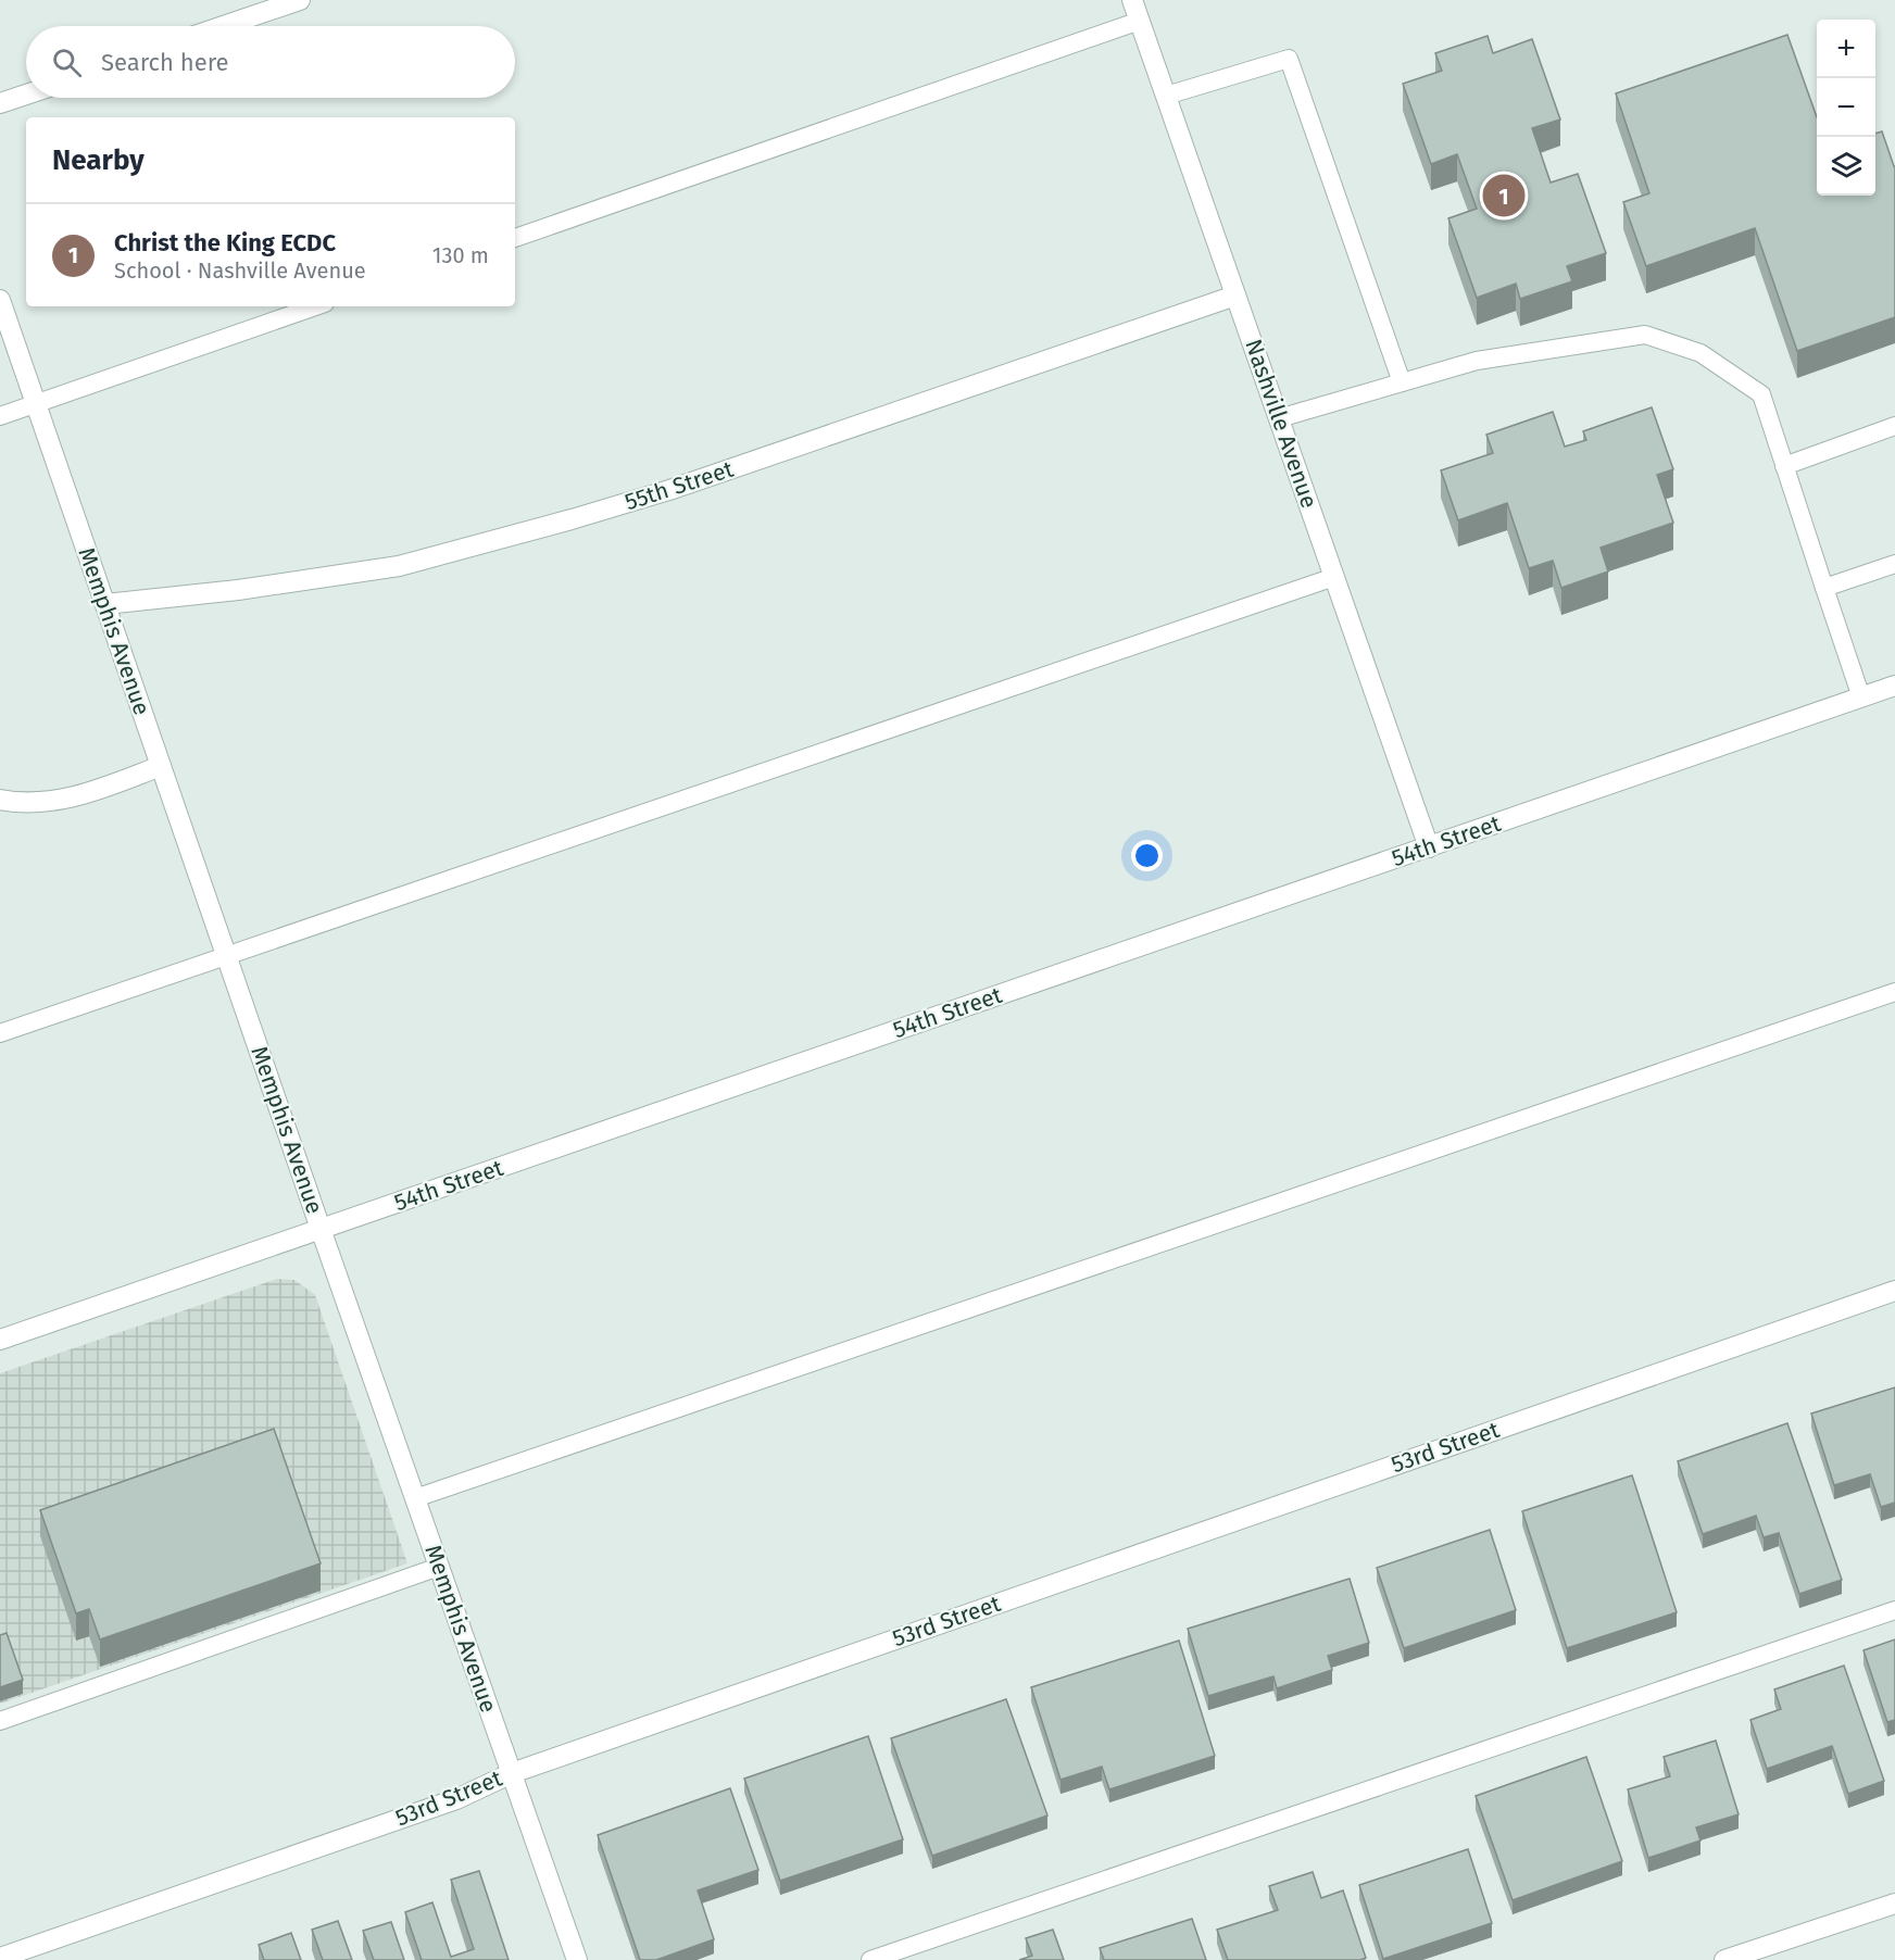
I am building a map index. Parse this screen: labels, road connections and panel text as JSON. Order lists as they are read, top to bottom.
{
  "streets": {
    "street": [
      "Nashville Avenue",
      "55th Street",
      "Memphis Avenue",
      "54th Street",
      "53rd Street"
    ]
  },
  "crossings": [
    ["Nashville Avenue", "55th Street"],
    ["Nashville Avenue", "54th Street"],
    ["55th Street", "Memphis Avenue"],
    ["Memphis Avenue", "54th Street"],
    ["Memphis Avenue", "53rd Street"]
  ],
  "page": {
    "map_buttons": ["+", "−"],
    "search": "Search here",
    "heading": "Nearby",
    "pins": "1",
    "list": [
      {
        "mark": "1",
        "name": "Christ the King ECDC",
        "note": "School · Nashville Avenue",
        "value": "130 m"
      }
    ]
  }
}
